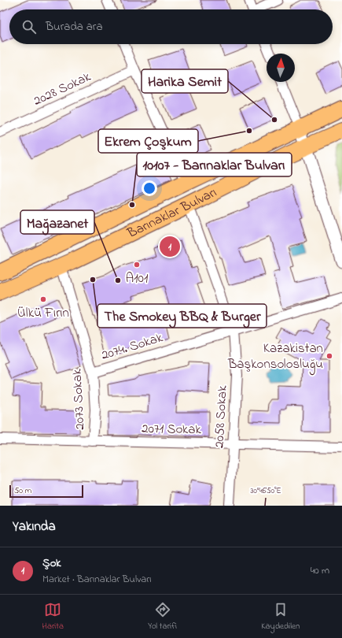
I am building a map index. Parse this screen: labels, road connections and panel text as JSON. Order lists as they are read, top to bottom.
{
  "streets": {
    "main road": ["Barınaklar Bulvarı"],
    "street": [
      "2028 Sokak",
      "2074. Sokak",
      "2073 Sokak",
      "2058 Sokak",
      "2071 Sokak"
    ]
  },
  "crossings": [
    ["Barınaklar Bulvarı", "2073 Sokak"],
    ["Barınaklar Bulvarı", "2058 Sokak"],
    ["2074. Sokak", "2073 Sokak"],
    ["2074. Sokak", "2058 Sokak"],
    ["2073 Sokak", "2071 Sokak"],
    ["2058 Sokak", "2071 Sokak"]
  ],
  "places": [
    "Harika Semit",
    "Ekrem Çoşkum",
    "10107 - Barınaklar Bulvarı",
    "A101",
    "The Smokey BBQ & Burger",
    "Mağazanet",
    "Ülkü Fırın",
    "Kazakistan Başkonsolosluğu"
  ],
  "scale_bar": "50 m",
  "north": "top",
  "page": {
    "search": "Burada ara",
    "pins": "1",
    "scale": "50 m",
    "heading": "Yakında",
    "list": [
      {
        "mark": "1",
        "name": "Şok",
        "note": "Market · Barınaklar Bulvarı",
        "value": "40 m"
      }
    ],
    "nav": ["Harita", "Yol tarifi", "Kaydedilen"]
  },
  "coordinates": ["30°46'50\"E"]
}
